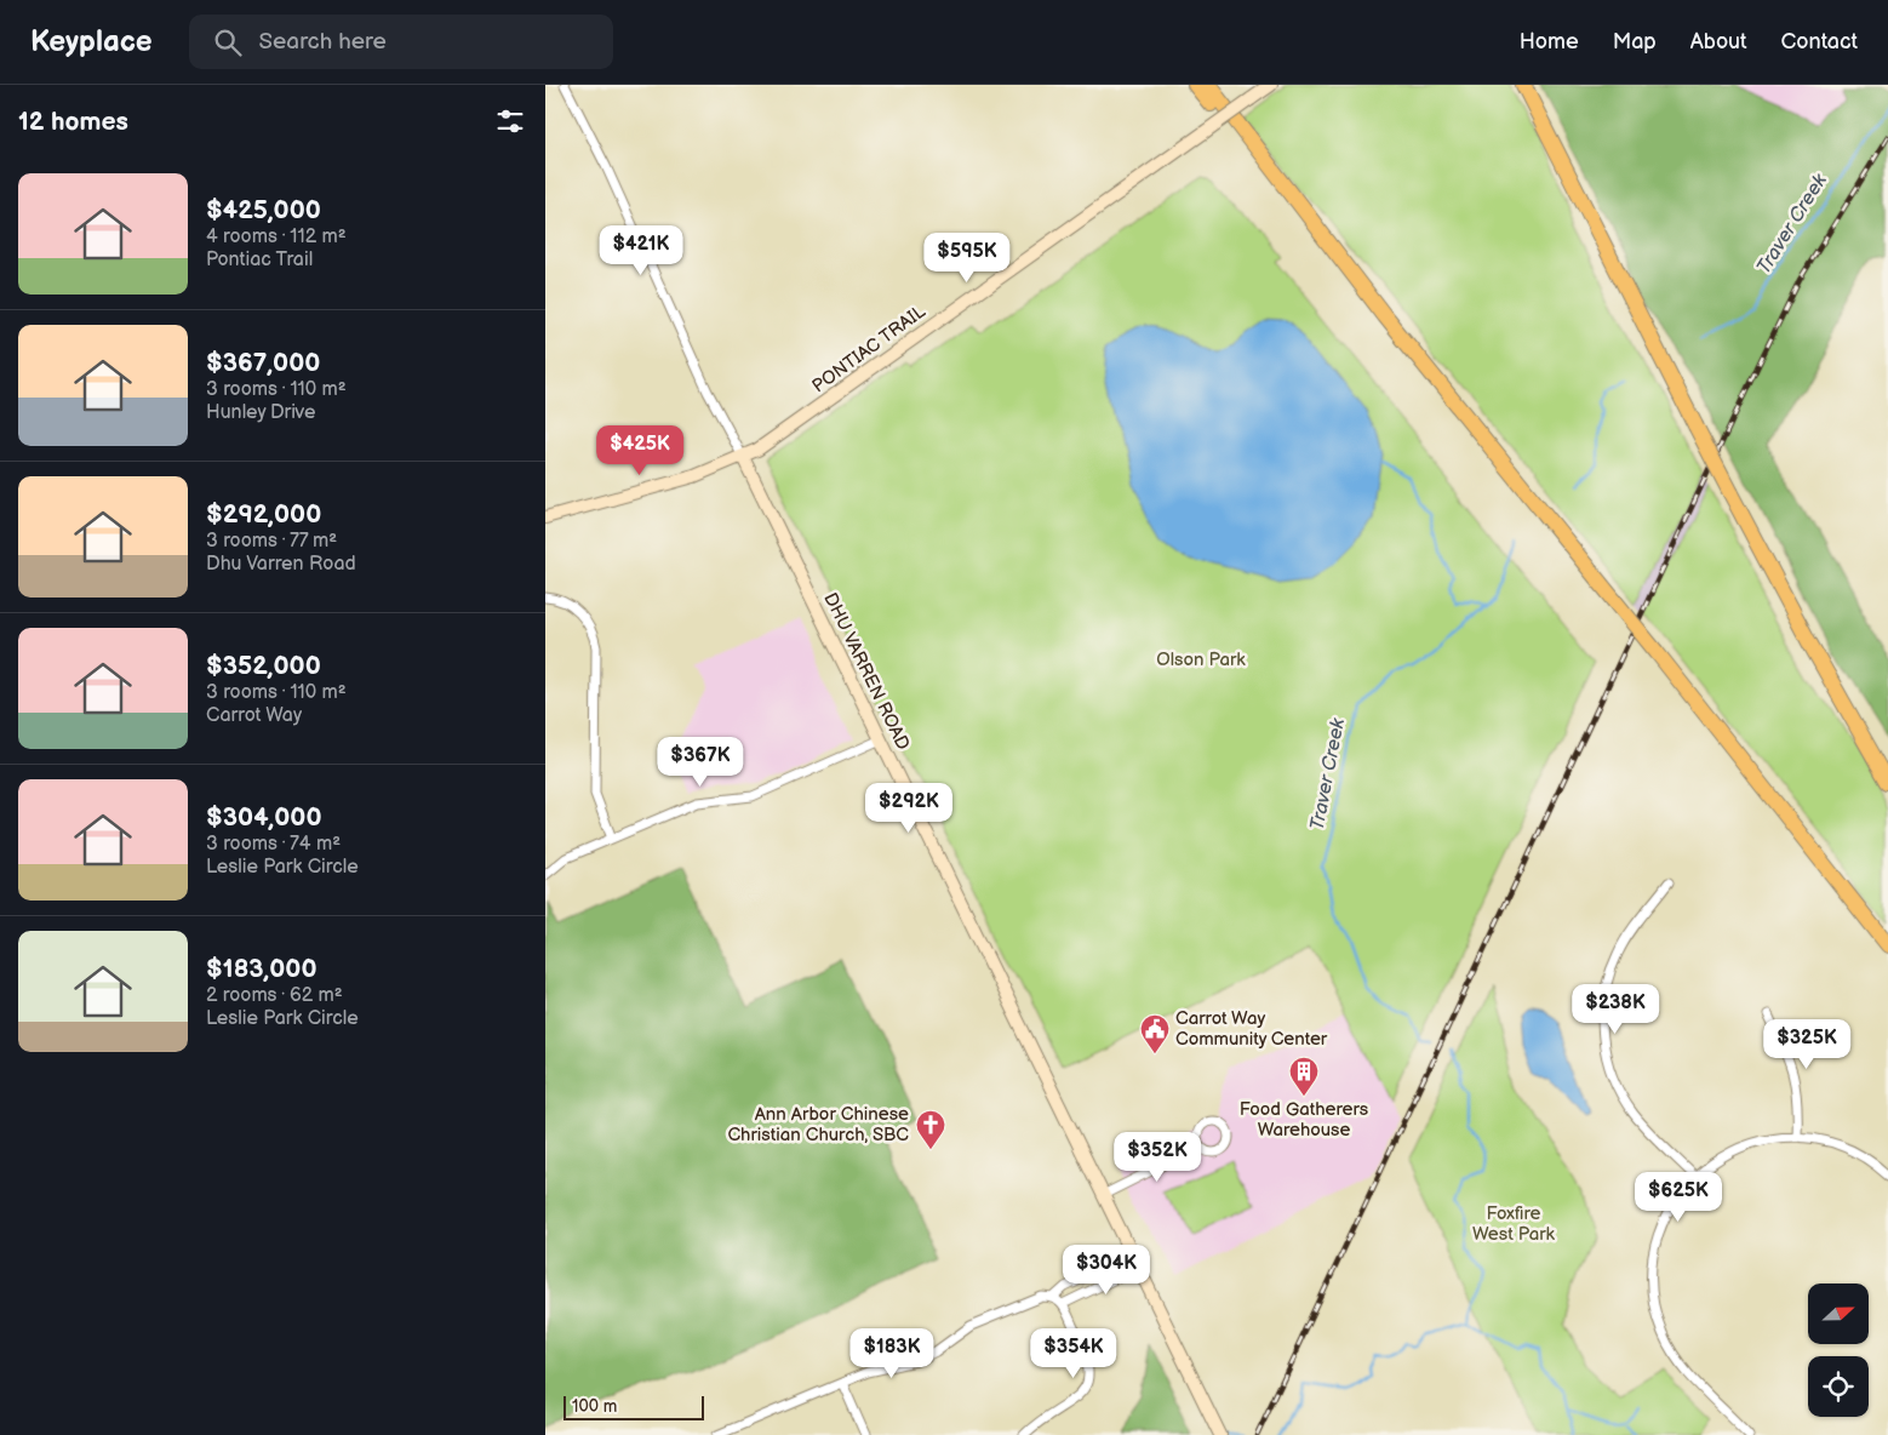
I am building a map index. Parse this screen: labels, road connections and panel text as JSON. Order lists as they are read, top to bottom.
{
  "streets": {
    "main road": ["PONTIAC TRAIL", "DHU VARREN ROAD"]
  },
  "crossings": [
    ["PONTIAC TRAIL", "DHU VARREN ROAD"]
  ],
  "water": ["Traver Creek"],
  "parks": ["Olson Park", "Foxfire West Park"],
  "places": {
    "public building": ["Carrot Way Community Center"],
    "building": ["Food Gatherers Warehouse"],
    "church": ["Ann Arbor Chinese Christian Church, SBC"]
  },
  "scale_bar": "100 m",
  "north": "right",
  "page": {
    "header": "Keyplace",
    "search": "Search here",
    "nav": [
      "Home",
      "Map",
      "About",
      "Contact"
    ],
    "heading": "12 homes",
    "list": [
      {
        "name": "$425,000",
        "note": "4 rooms · 112 m² · Pontiac Trail"
      },
      {
        "name": "$367,000",
        "note": "3 rooms · 110 m² · Hunley Drive"
      },
      {
        "name": "$292,000",
        "note": "3 rooms · 77 m² · Dhu Varren Road"
      },
      {
        "name": "$352,000",
        "note": "3 rooms · 110 m² · Carrot Way"
      },
      {
        "name": "$304,000",
        "note": "3 rooms · 74 m² · Leslie Park Circle"
      },
      {
        "name": "$183,000",
        "note": "2 rooms · 62 m² · Leslie Park Circle"
      }
    ],
    "price": [
      "$421K",
      "$595K",
      "$425K",
      "$367K",
      "$292K",
      "$238K",
      "$325K",
      "$352K",
      "$625K",
      "$304K",
      "$183K",
      "$354K"
    ],
    "scale": "100 m"
  }
}
